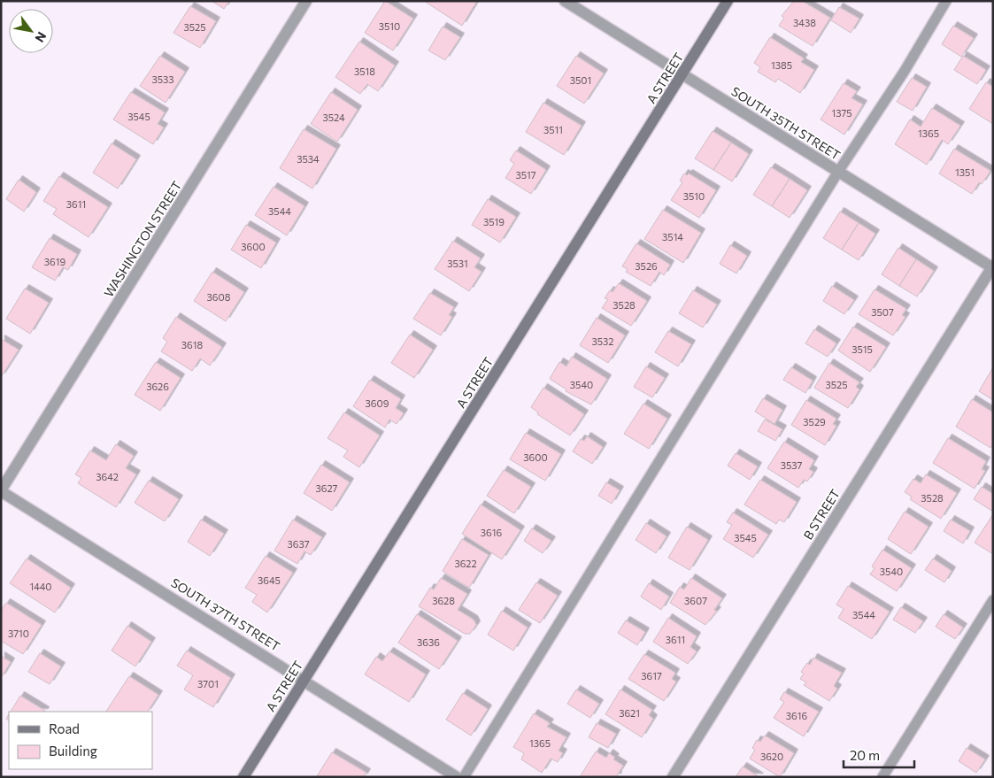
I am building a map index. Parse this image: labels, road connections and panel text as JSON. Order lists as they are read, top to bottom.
{
  "streets": {
    "main road": ["A STREET"],
    "street": [
      "SOUTH 35TH STREET",
      "WASHINGTON STREET",
      "B STREET",
      "SOUTH 37TH STREET"
    ]
  },
  "crossings": [
    ["A STREET", "SOUTH 35TH STREET"],
    ["A STREET", "SOUTH 37TH STREET"],
    ["SOUTH 35TH STREET", "B STREET"],
    ["WASHINGTON STREET", "SOUTH 37TH STREET"]
  ],
  "house_numbers": [
    "3438",
    "3510",
    "3525",
    "1385",
    "3518",
    "3533",
    "3501",
    "1375",
    "3545",
    "3524",
    "3511",
    "1365",
    "3534",
    "1351",
    "3517",
    "3510",
    "3611",
    "3544",
    "3519",
    "3514",
    "3600",
    "3619",
    "3531",
    "3526",
    "3608",
    "3528",
    "3507",
    "3532",
    "3618",
    "3515",
    "3540",
    "3525",
    "3626",
    "3609",
    "3529",
    "3600",
    "3537",
    "3642",
    "3627",
    "3528",
    "3616",
    "3545",
    "3637",
    "3622",
    "3540",
    "3645",
    "1440",
    "3628",
    "3607",
    "3544",
    "3710",
    "3611",
    "3636",
    "3617",
    "3701",
    "3621",
    "3616",
    "1365",
    "3620"
  ],
  "legend": ["Road", "Building"],
  "scale_bar": "20 m",
  "north": "bottom right"
}
